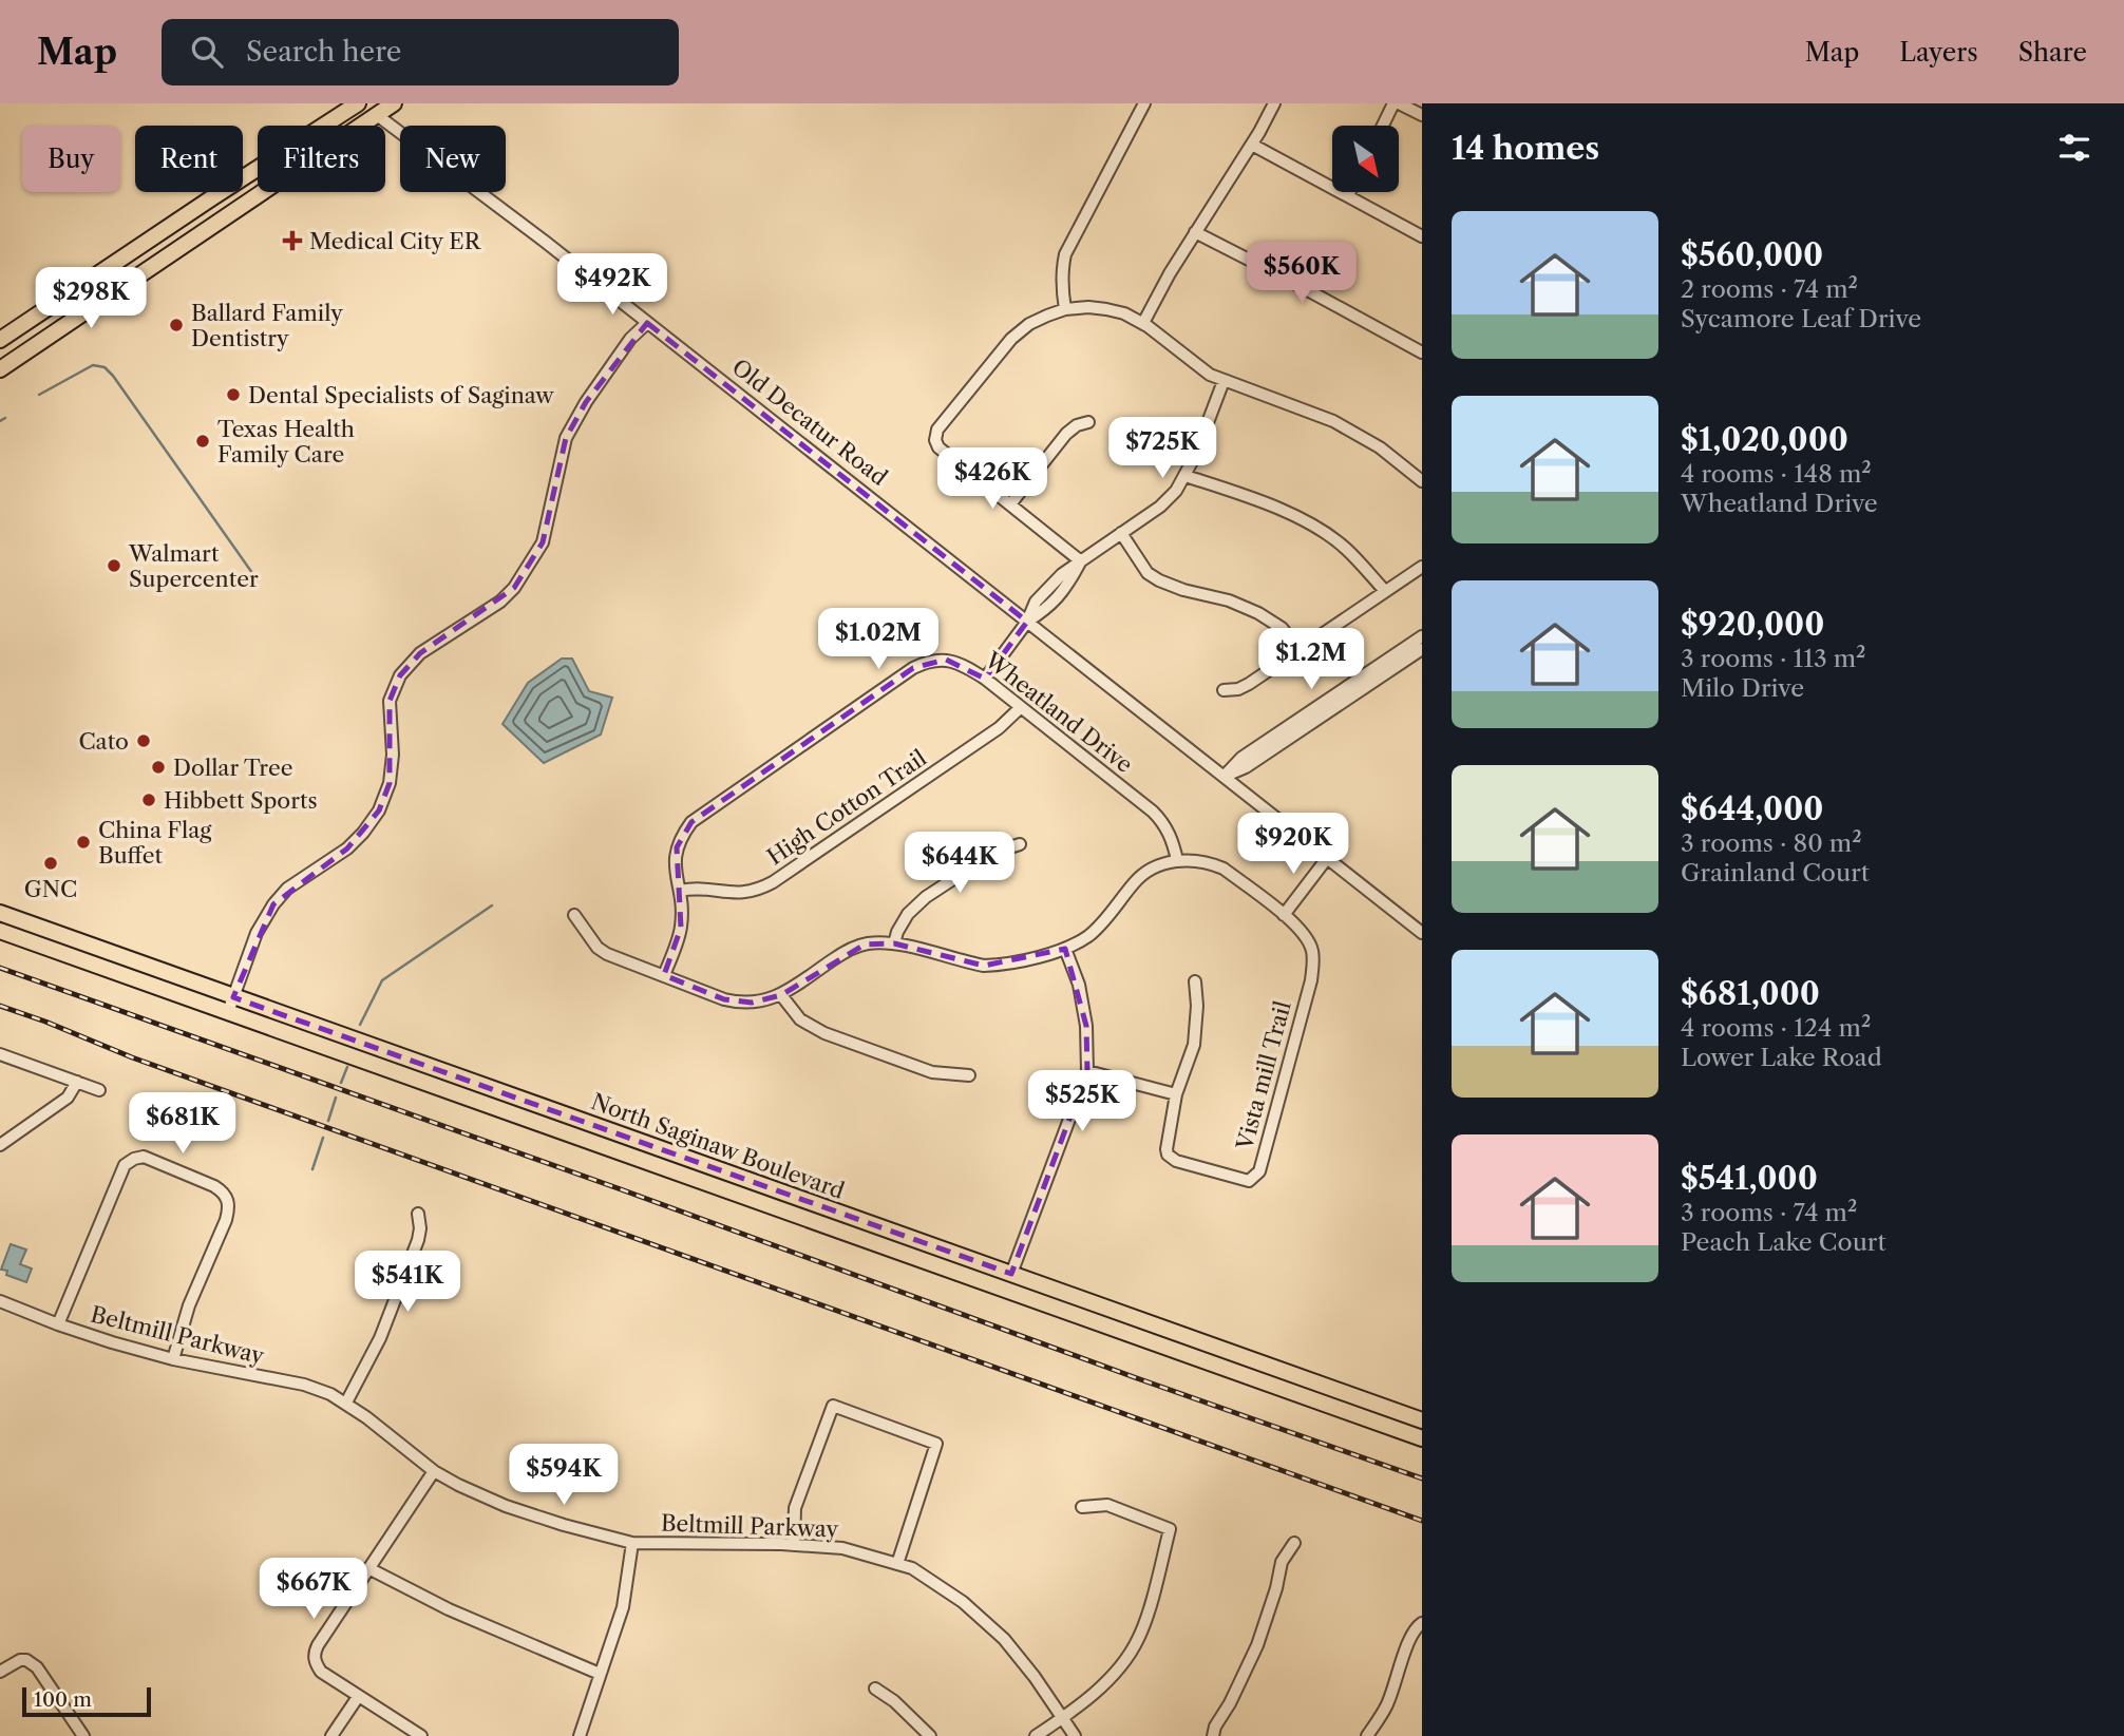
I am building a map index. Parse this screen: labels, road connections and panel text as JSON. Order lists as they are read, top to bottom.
{
  "streets": {
    "main road": ["Old Decatur Road", "North Saginaw Boulevard"],
    "street": [
      "Wheatland Drive",
      "High Cotton Trail",
      "Vista mill Trail",
      "Beltmill Parkway"
    ]
  },
  "crossings": [
    ["Wheatland Drive", "High Cotton Trail"]
  ],
  "places": {
    "health": ["Medical City ER"],
    "other": [
      "Ballard Family Dentistry",
      "Dental Specialists of Saginaw",
      "Texas Health Family Care",
      "Walmart Supercenter",
      "Cato",
      "Dollar Tree",
      "Hibbett Sports",
      "China Flag Buffet",
      "GNC"
    ]
  },
  "scale_bar": "100 m",
  "north": "bottom right",
  "page": {
    "header": "Map",
    "search": "Search here",
    "nav": ["Map", "Layers", "Share"],
    "heading": "14 homes",
    "chip": [
      "Buy",
      "Rent",
      "Filters",
      "New"
    ],
    "list": [
      {
        "name": "$560,000",
        "note": "2 rooms · 74 m² · Sycamore Leaf Drive"
      },
      {
        "name": "$1,020,000",
        "note": "4 rooms · 148 m² · Wheatland Drive"
      },
      {
        "name": "$920,000",
        "note": "3 rooms · 113 m² · Milo Drive"
      },
      {
        "name": "$644,000",
        "note": "3 rooms · 80 m² · Grainland Court"
      },
      {
        "name": "$681,000",
        "note": "4 rooms · 124 m² · Lower Lake Road"
      },
      {
        "name": "$541,000",
        "note": "3 rooms · 74 m² · Peach Lake Court"
      }
    ],
    "price": [
      "$560K",
      "$492K",
      "$298K",
      "$725K",
      "$426K",
      "$1.02M",
      "$1.2M",
      "$920K",
      "$644K",
      "$525K",
      "$681K",
      "$541K",
      "$594K",
      "$667K"
    ],
    "scale": "100 m"
  }
}
